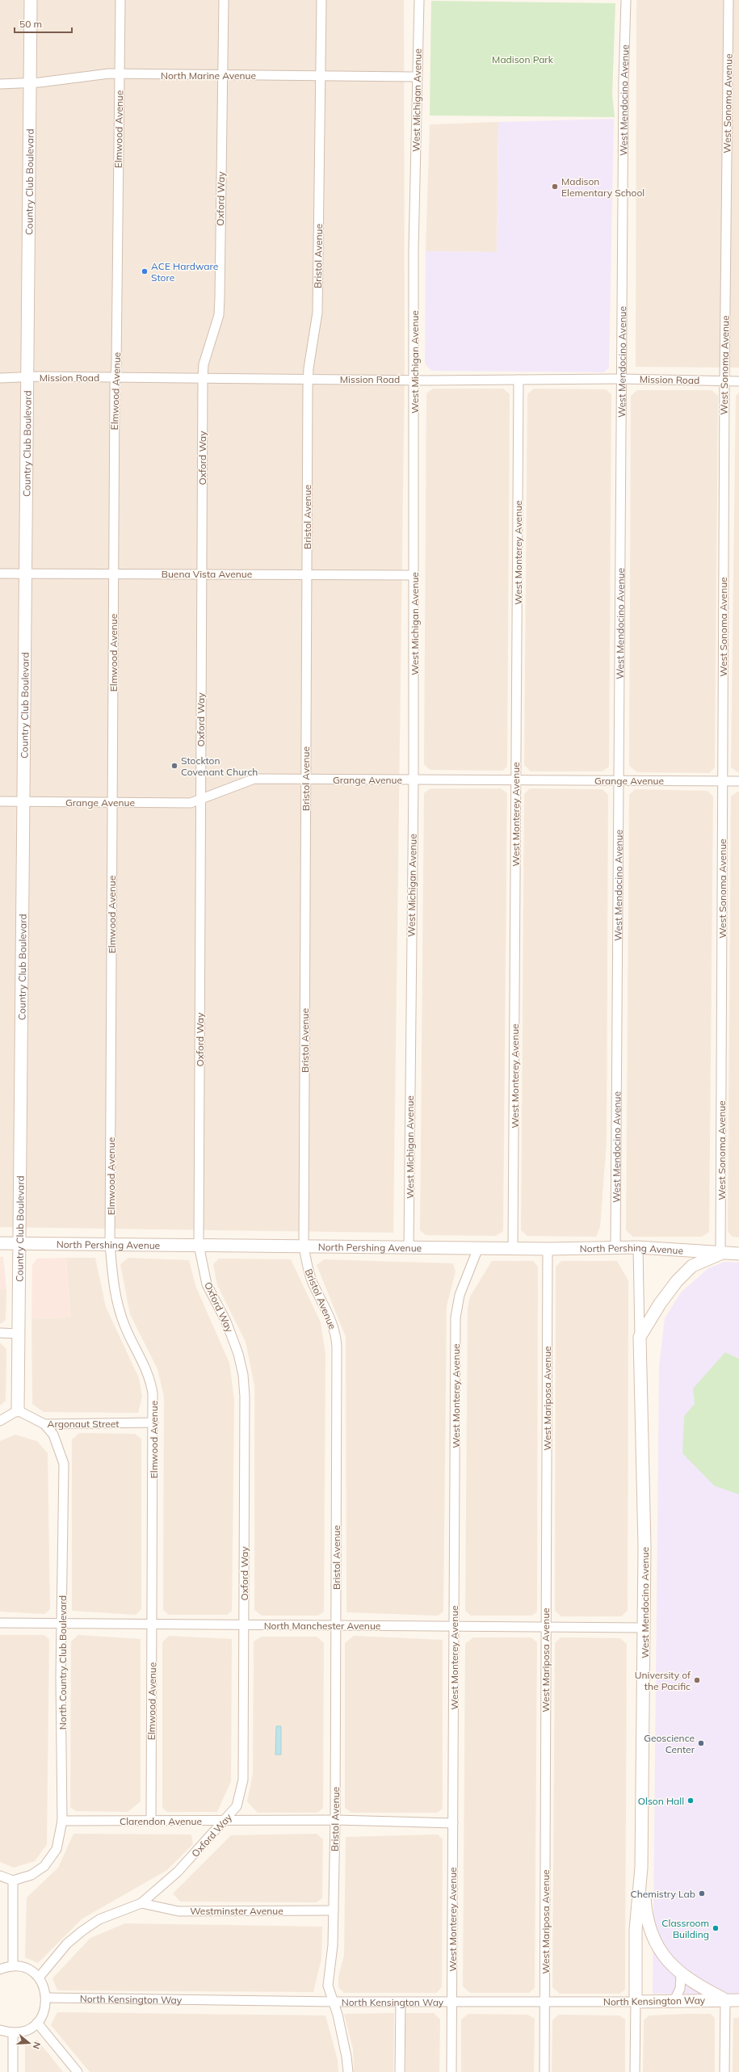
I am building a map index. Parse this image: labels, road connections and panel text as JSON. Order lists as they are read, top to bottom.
{
  "streets": {
    "street": [
      "North Marine Avenue",
      "West Michigan Avenue",
      "West Mendocino Avenue",
      "West Sonoma Avenue",
      "Elmwood Avenue",
      "Country Club Boulevard",
      "Oxford Way",
      "Bristol Avenue",
      "Mission Road",
      "West Monterey Avenue",
      "Buena Vista Avenue",
      "Grange Avenue",
      "North Pershing Avenue",
      "West Mariposa Avenue",
      "Argonaut Street",
      "North Manchester Avenue",
      "North Country Club Boulevard",
      "Clarendon Avenue",
      "Westminster Avenue",
      "North Kensington Way"
    ]
  },
  "crossings": [
    ["North Marine Avenue", "West Michigan Avenue"],
    ["North Marine Avenue", "Elmwood Avenue"],
    ["North Marine Avenue", "Country Club Boulevard"],
    ["North Marine Avenue", "Oxford Way"],
    ["North Marine Avenue", "Bristol Avenue"],
    ["West Michigan Avenue", "Mission Road"],
    ["West Michigan Avenue", "Buena Vista Avenue"],
    ["West Michigan Avenue", "Grange Avenue"],
    ["West Michigan Avenue", "North Pershing Avenue"],
    ["West Mendocino Avenue", "Mission Road"],
    ["West Mendocino Avenue", "Grange Avenue"],
    ["West Mendocino Avenue", "North Pershing Avenue"],
    ["West Mendocino Avenue", "North Manchester Avenue"],
    ["West Mendocino Avenue", "North Kensington Way"],
    ["West Sonoma Avenue", "Mission Road"],
    ["West Sonoma Avenue", "Grange Avenue"],
    ["West Sonoma Avenue", "North Pershing Avenue"],
    ["Elmwood Avenue", "Mission Road"],
    ["Elmwood Avenue", "Buena Vista Avenue"],
    ["Elmwood Avenue", "Grange Avenue"],
    ["Elmwood Avenue", "North Pershing Avenue"],
    ["Elmwood Avenue", "Argonaut Street"],
    ["Elmwood Avenue", "North Manchester Avenue"],
    ["Elmwood Avenue", "Clarendon Avenue"],
    ["Country Club Boulevard", "Mission Road"],
    ["Country Club Boulevard", "Buena Vista Avenue"],
    ["Country Club Boulevard", "Grange Avenue"],
    ["Country Club Boulevard", "North Pershing Avenue"],
    ["Country Club Boulevard", "Argonaut Street"],
    ["Oxford Way", "Mission Road"],
    ["Oxford Way", "Buena Vista Avenue"],
    ["Oxford Way", "Grange Avenue"],
    ["Oxford Way", "North Pershing Avenue"],
    ["Oxford Way", "North Manchester Avenue"],
    ["Oxford Way", "Clarendon Avenue"],
    ["Oxford Way", "Westminster Avenue"],
    ["Bristol Avenue", "Mission Road"],
    ["Bristol Avenue", "Buena Vista Avenue"],
    ["Bristol Avenue", "Grange Avenue"],
    ["Bristol Avenue", "North Pershing Avenue"],
    ["Bristol Avenue", "North Manchester Avenue"],
    ["Bristol Avenue", "Clarendon Avenue"],
    ["Bristol Avenue", "Westminster Avenue"],
    ["Bristol Avenue", "North Kensington Way"],
    ["Mission Road", "West Monterey Avenue"],
    ["West Monterey Avenue", "Grange Avenue"],
    ["West Monterey Avenue", "North Pershing Avenue"],
    ["West Monterey Avenue", "North Manchester Avenue"],
    ["West Monterey Avenue", "Clarendon Avenue"],
    ["West Monterey Avenue", "North Kensington Way"],
    ["North Pershing Avenue", "West Mariposa Avenue"],
    ["West Mariposa Avenue", "North Manchester Avenue"],
    ["West Mariposa Avenue", "North Kensington Way"],
    ["Argonaut Street", "North Country Club Boulevard"],
    ["North Manchester Avenue", "North Country Club Boulevard"],
    ["North Country Club Boulevard", "Clarendon Avenue"]
  ],
  "parks": ["Madison Park"],
  "places": [
    "Madison Elementary School",
    "ACE Hardware Store",
    "Stockton Covenant Church",
    "University of the Pacific",
    "Geoscience Center",
    "Olson Hall",
    "Chemistry Lab",
    "Classroom Building"
  ],
  "scale_bar": "50 m",
  "north": "right"
}
